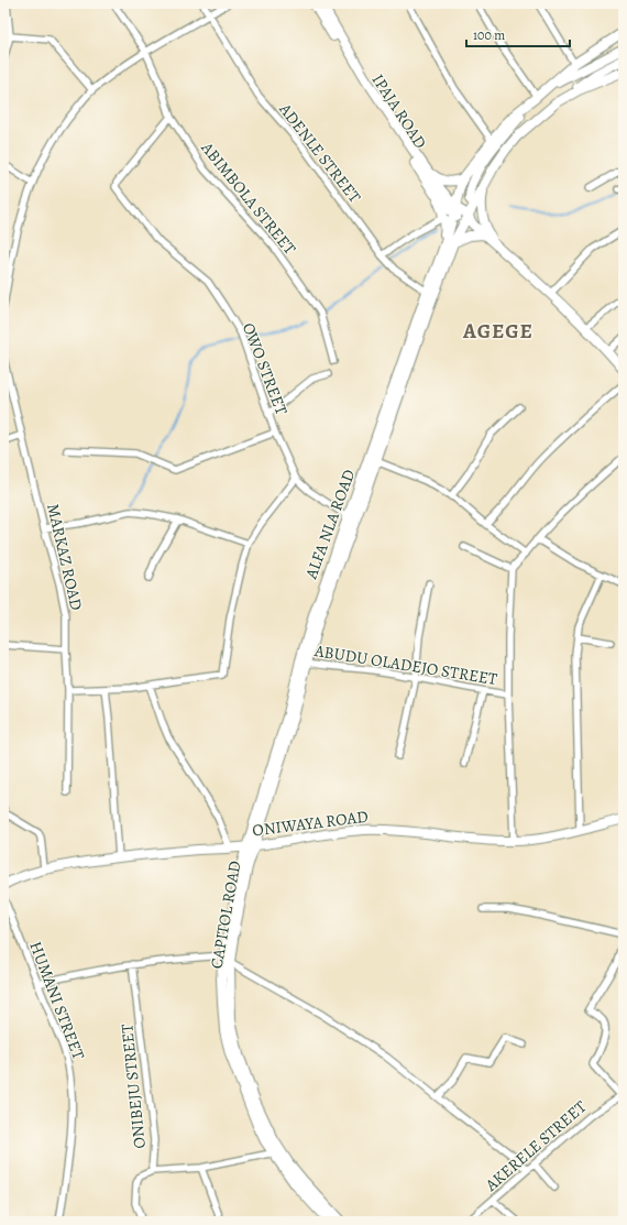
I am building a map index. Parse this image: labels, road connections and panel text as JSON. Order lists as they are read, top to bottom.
{
  "streets": {
    "main road": [
      "IPAJA ROAD",
      "ALFA NLA ROAD",
      "ONIWAYA ROAD",
      "CAPITOL ROAD"
    ],
    "street": [
      "ADENLE STREET",
      "ABIMBOLA STREET",
      "OWO STREET",
      "MARKAZ ROAD",
      "ABUDU OLADEJO STREET",
      "HUMANI STREET",
      "ONIBEJU STREET",
      "AKERELE STREET"
    ]
  },
  "crossings": [
    ["IPAJA ROAD", "ALFA NLA ROAD"],
    ["ADENLE STREET", "ALFA NLA ROAD"],
    ["ABIMBOLA STREET", "OWO STREET"],
    ["OWO STREET", "ALFA NLA ROAD"],
    ["ALFA NLA ROAD", "ABUDU OLADEJO STREET"],
    ["ALFA NLA ROAD", "ONIWAYA ROAD"],
    ["ALFA NLA ROAD", "CAPITOL ROAD"],
    ["ONIWAYA ROAD", "CAPITOL ROAD"]
  ],
  "districts": ["AGEGE"],
  "scale_bar": "100 m"
}
